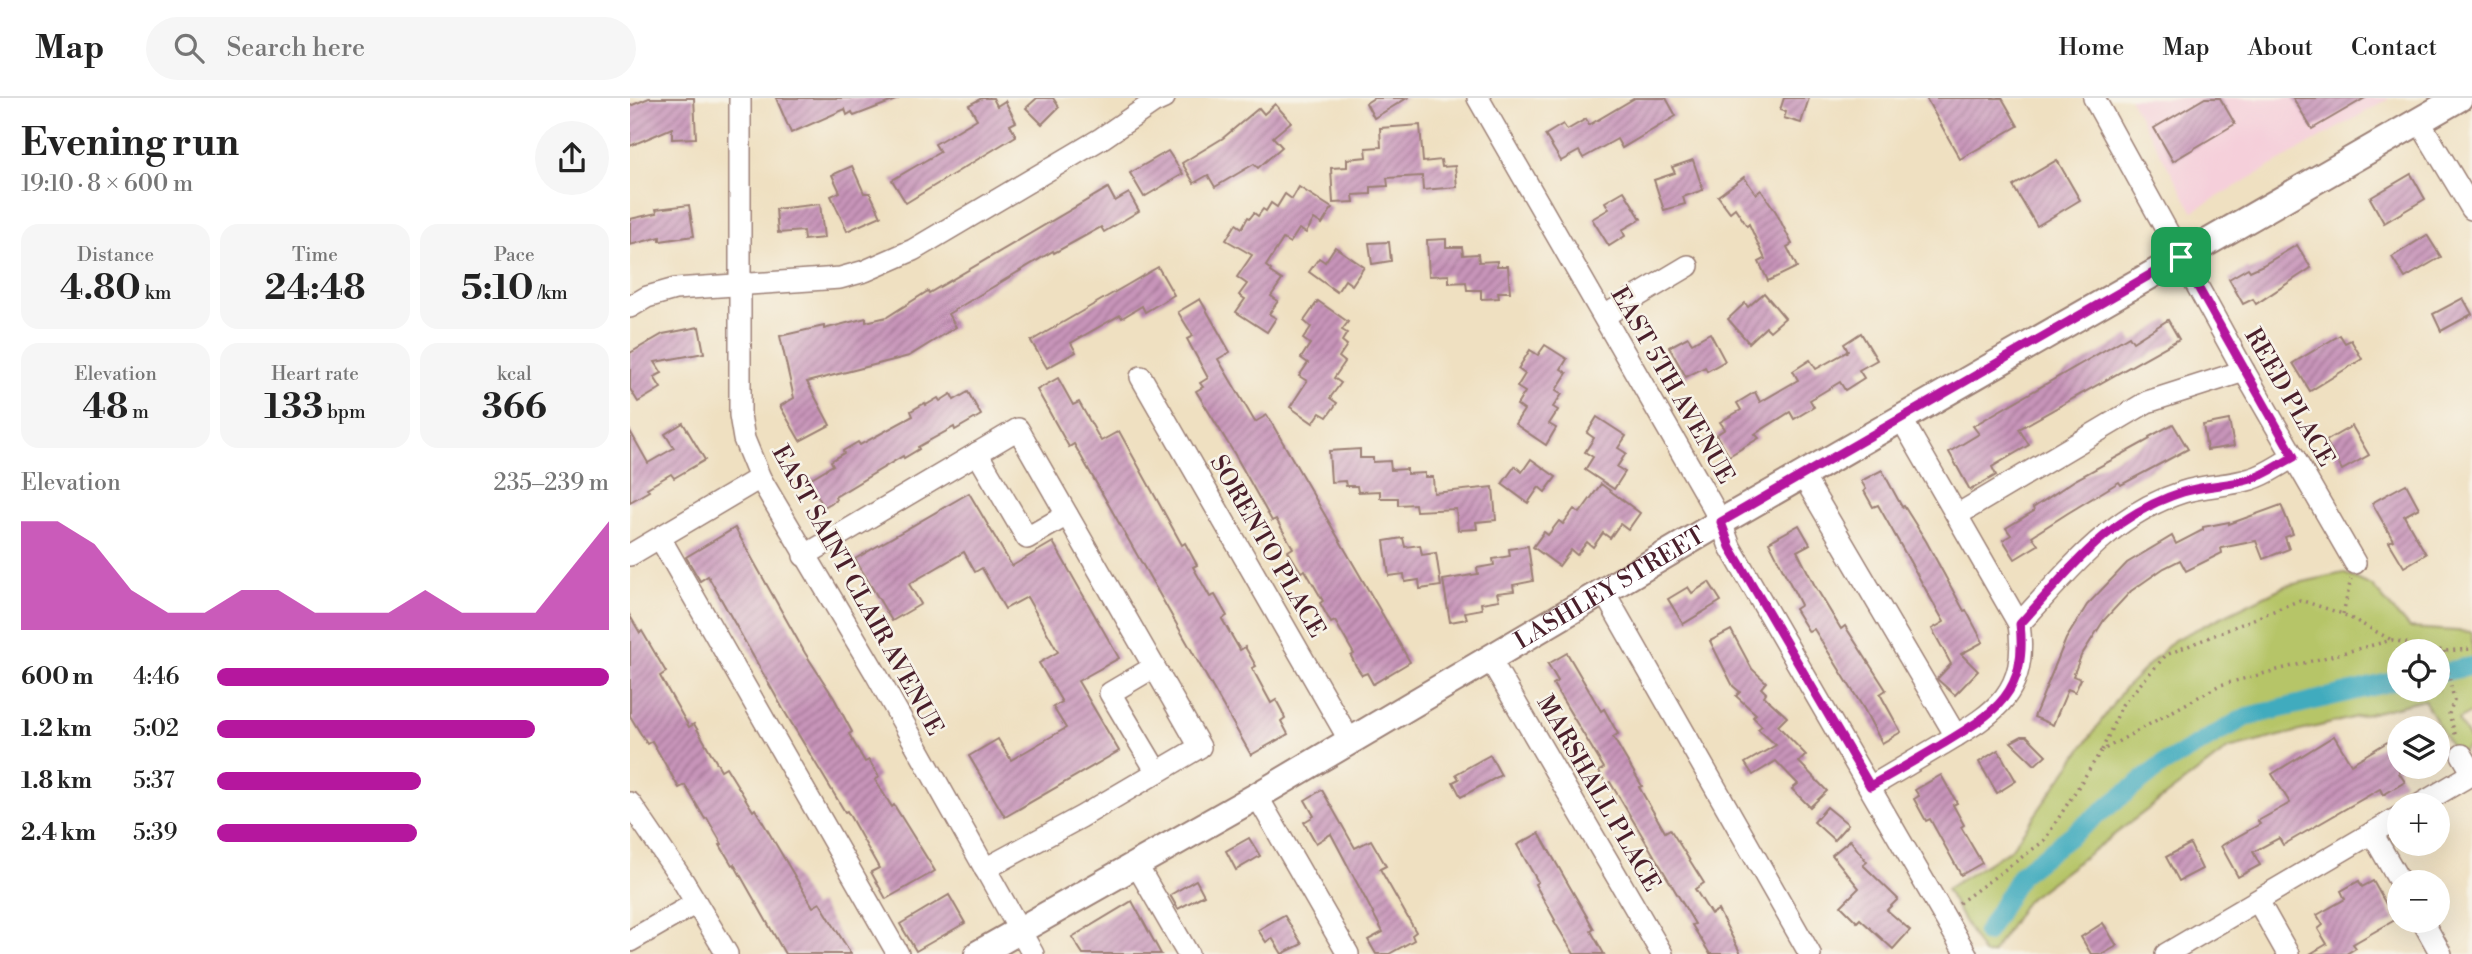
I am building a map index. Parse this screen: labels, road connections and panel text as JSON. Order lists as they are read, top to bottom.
{
  "streets": {
    "main road": ["LASHLEY STREET"],
    "street": [
      "EAST 5TH AVENUE",
      "REED PLACE",
      "SORENTO PLACE",
      "EAST SAINT CLAIR AVENUE",
      "MARSHALL PLACE"
    ]
  },
  "crossings": [
    ["EAST 5TH AVENUE", "LASHLEY STREET"],
    ["REED PLACE", "LASHLEY STREET"],
    ["SORENTO PLACE", "LASHLEY STREET"],
    ["LASHLEY STREET", "EAST SAINT CLAIR AVENUE"],
    ["LASHLEY STREET", "MARSHALL PLACE"]
  ],
  "page": {
    "header": "Map",
    "search": "Search here",
    "nav": [
      "Home",
      "Map",
      "About",
      "Contact"
    ],
    "heading": ["Evening run", "19:10 · 8 × 600 m"],
    "stats": [
      ["Distance", "4.80 km"],
      ["Time", "24:48"],
      ["Pace", "5:10 /km"],
      ["Elevation", "48 m"],
      ["Heart rate", "133 bpm"],
      ["kcal", "366"]
    ],
    "chart": ["Elevation", "235–239 m"],
    "map_buttons": ["+", "−"],
    "list": [
      {
        "name": "600 m",
        "note": "4:46"
      },
      {
        "name": "1.2 km",
        "note": "5:02"
      },
      {
        "name": "1.8 km",
        "note": "5:37"
      },
      {
        "name": "2.4 km",
        "note": "5:39"
      }
    ]
  }
}
